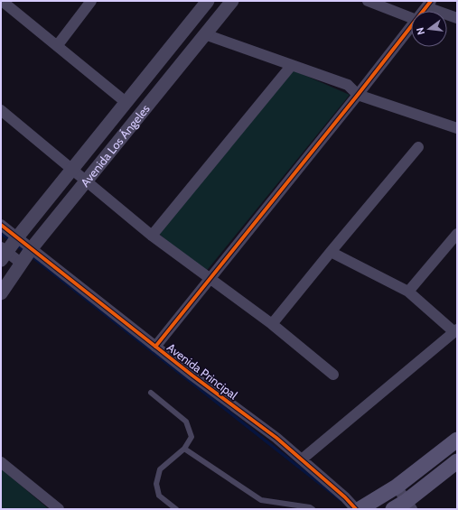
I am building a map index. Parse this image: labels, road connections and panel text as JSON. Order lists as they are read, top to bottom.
{
  "streets": {
    "street": ["Avenida Los Ángeles", "Avenida Principal"]
  },
  "crossings": [
    ["Avenida Los Ángeles", "Avenida Principal"]
  ],
  "north": "left"
}
